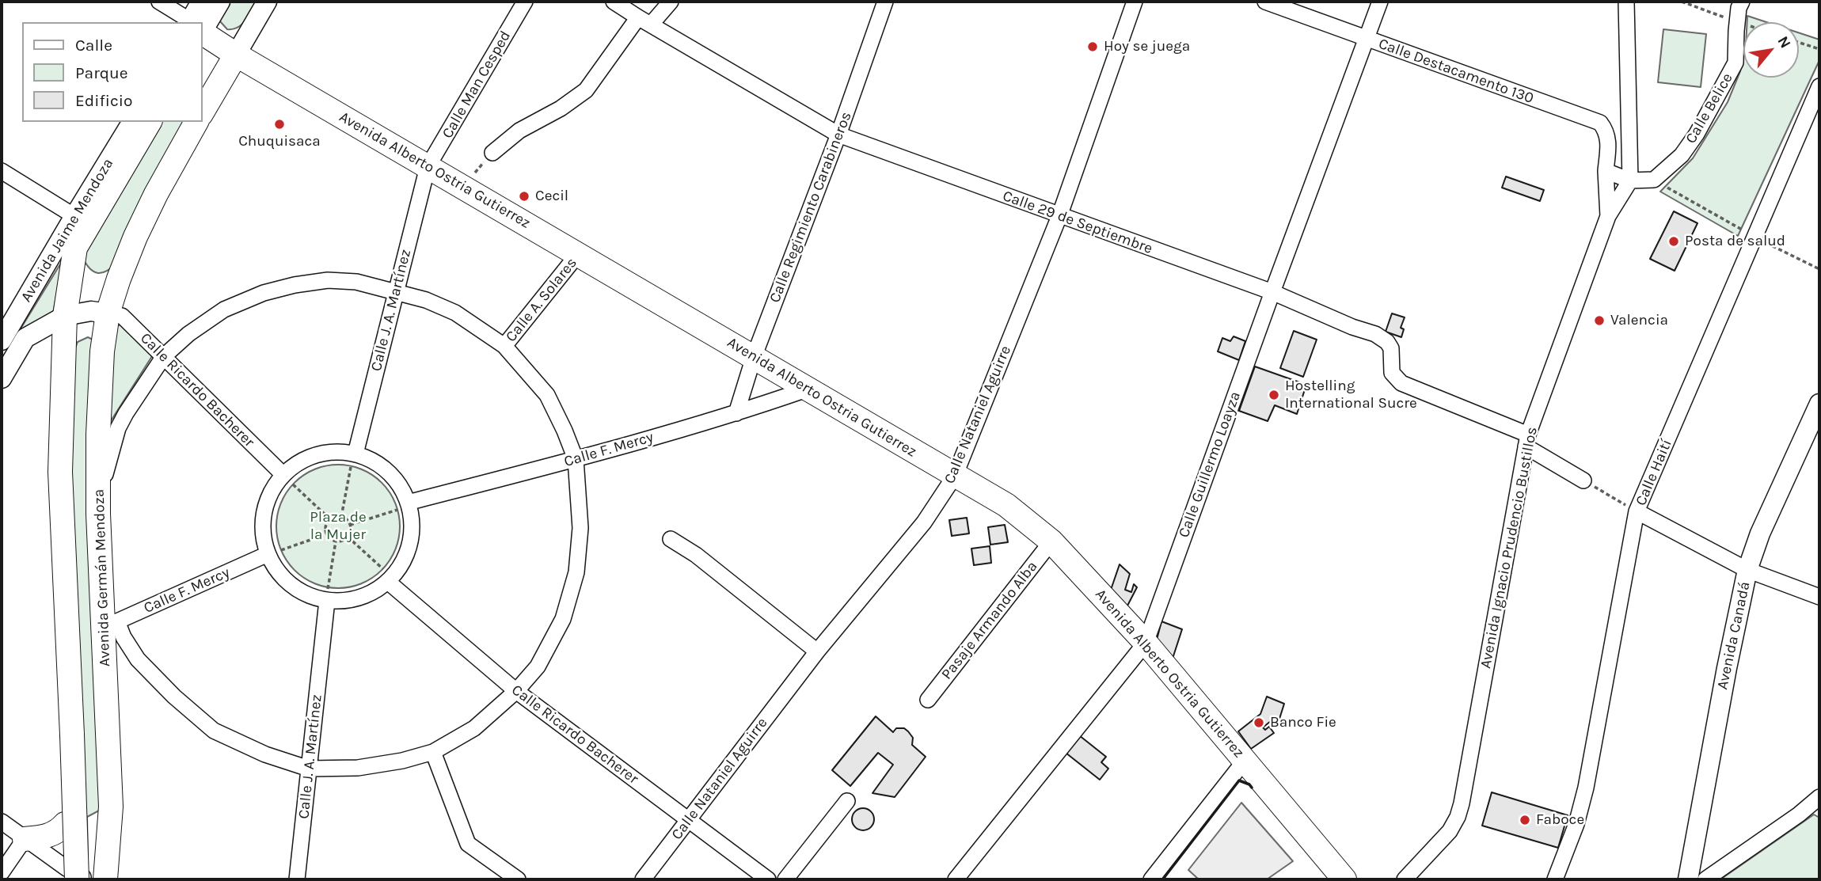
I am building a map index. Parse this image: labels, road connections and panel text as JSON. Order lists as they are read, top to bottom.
{
  "streets": {
    "highway": ["Avenida Alberto Ostria Gutierrez", "Avenida Jaime Mendoza", "Avenida Germán Mendoza"],
    "main road": ["Avenida Canadá"],
    "street": [
      "Calle Destacamento 130",
      "Calle Man Cesped",
      "Calle Belice",
      "Calle Regimiento Carabineros",
      "Calle 29 de Septiembre",
      "Calle A. Solares",
      "Calle J. A. Martínez",
      "Calle Ricardo Bacherer",
      "Calle Nataniel Aguirre",
      "Calle F. Mercy",
      "Calle Guillermo Loayza",
      "Calle Haití",
      "Avenida Ignacio Prudencio Bustillos",
      "Pasaje Armando Alba"
    ]
  },
  "crossings": [
    ["Calle Destacamento 130", "Calle Guillermo Loayza"],
    ["Calle Destacamento 130", "Avenida Ignacio Prudencio Bustillos"],
    ["Calle Man Cesped", "Avenida Alberto Ostria Gutierrez"],
    ["Calle Man Cesped", "Calle J. A. Martínez"],
    ["Avenida Alberto Ostria Gutierrez", "Calle Regimiento Carabineros"],
    ["Avenida Alberto Ostria Gutierrez", "Calle A. Solares"],
    ["Avenida Alberto Ostria Gutierrez", "Calle J. A. Martínez"],
    ["Avenida Alberto Ostria Gutierrez", "Calle Nataniel Aguirre"],
    ["Avenida Alberto Ostria Gutierrez", "Calle F. Mercy"],
    ["Avenida Alberto Ostria Gutierrez", "Calle Guillermo Loayza"],
    ["Avenida Alberto Ostria Gutierrez", "Pasaje Armando Alba"],
    ["Calle Regimiento Carabineros", "Calle 29 de Septiembre"],
    ["Calle Regimiento Carabineros", "Calle F. Mercy"],
    ["Calle 29 de Septiembre", "Calle Nataniel Aguirre"],
    ["Calle 29 de Septiembre", "Calle Guillermo Loayza"],
    ["Calle 29 de Septiembre", "Avenida Ignacio Prudencio Bustillos"],
    ["Calle Ricardo Bacherer", "Calle Nataniel Aguirre"],
    ["Calle Ricardo Bacherer", "Avenida Germán Mendoza"],
    ["Calle F. Mercy", "Avenida Germán Mendoza"]
  ],
  "parks": ["Plaza de la Mujer"],
  "places": [
    "Hoy se juega",
    "Chuquisaca",
    "Cecil",
    "Posta de salud",
    "Valencia",
    "Hostelling International Sucre",
    "Banco Fie",
    "Faboce"
  ],
  "legend": ["Calle", "Parque", "Edificio"],
  "north": "top right"
}
